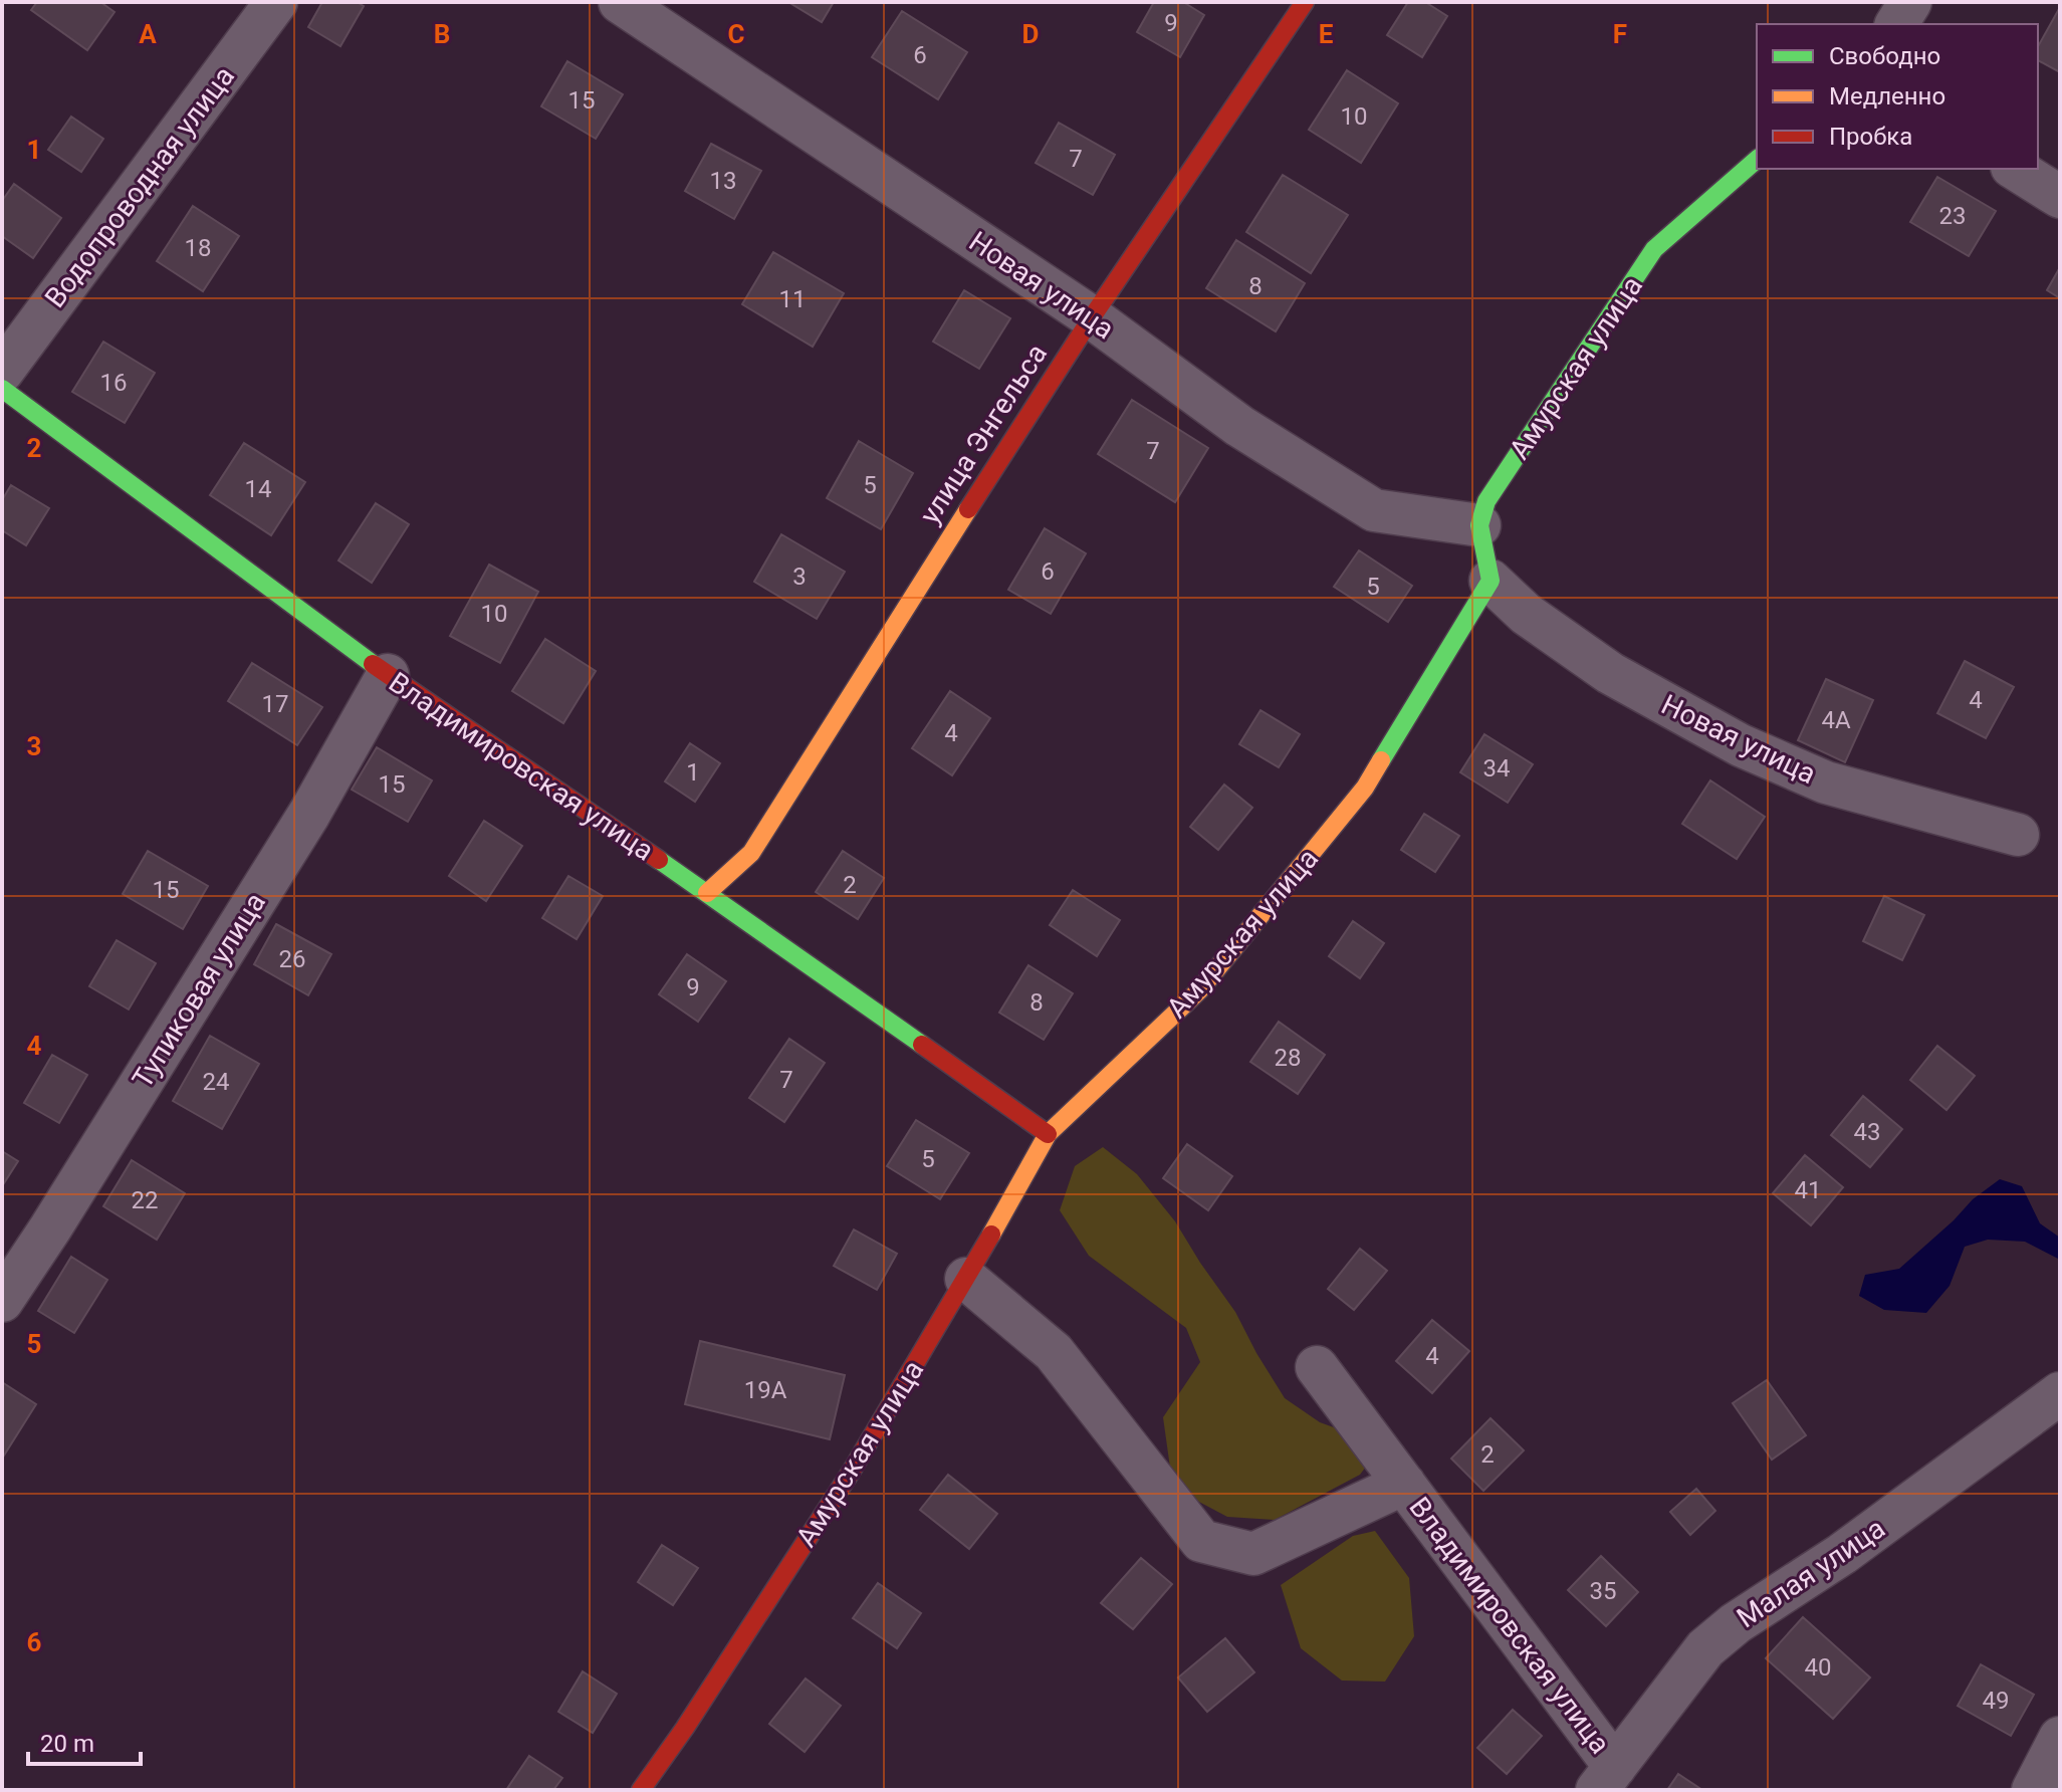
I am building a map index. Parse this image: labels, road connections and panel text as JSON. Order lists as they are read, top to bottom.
{
  "streets": {
    "street": [
      "Водопроводная улица",
      "Новая улица",
      "Амурская улица",
      "улица Энгельса",
      "Владимировская улица",
      "Тупиковая улица",
      "Малая улица"
    ]
  },
  "crossings": [
    ["Новая улица", "Амурская улица"],
    ["Новая улица", "улица Энгельса"],
    ["Амурская улица", "Владимировская улица"],
    ["улица Энгельса", "Владимировская улица"],
    ["Владимировская улица", "Тупиковая улица"],
    ["Владимировская улица", "Малая улица"]
  ],
  "house_numbers": [
    "9",
    "6",
    "15",
    "10",
    "7",
    "13",
    "23",
    "18",
    "8",
    "11",
    "16",
    "7",
    "5",
    "14",
    "6",
    "3",
    "5",
    "10",
    "4",
    "17",
    "4А",
    "4",
    "34",
    "1",
    "15",
    "2",
    "15",
    "26",
    "9",
    "8",
    "28",
    "7",
    "24",
    "43",
    "5",
    "41",
    "22",
    "4",
    "19А",
    "2",
    "35",
    "40",
    "49"
  ],
  "legend": ["Свободно", "Медленно", "Пробка"],
  "scale_bar": "20 m",
  "grid": {
    "columns": [
      "A",
      "B",
      "C",
      "D",
      "E",
      "F"
    ],
    "rows": [
      "1",
      "2",
      "3",
      "4",
      "5",
      "6"
    ]
  }
}
